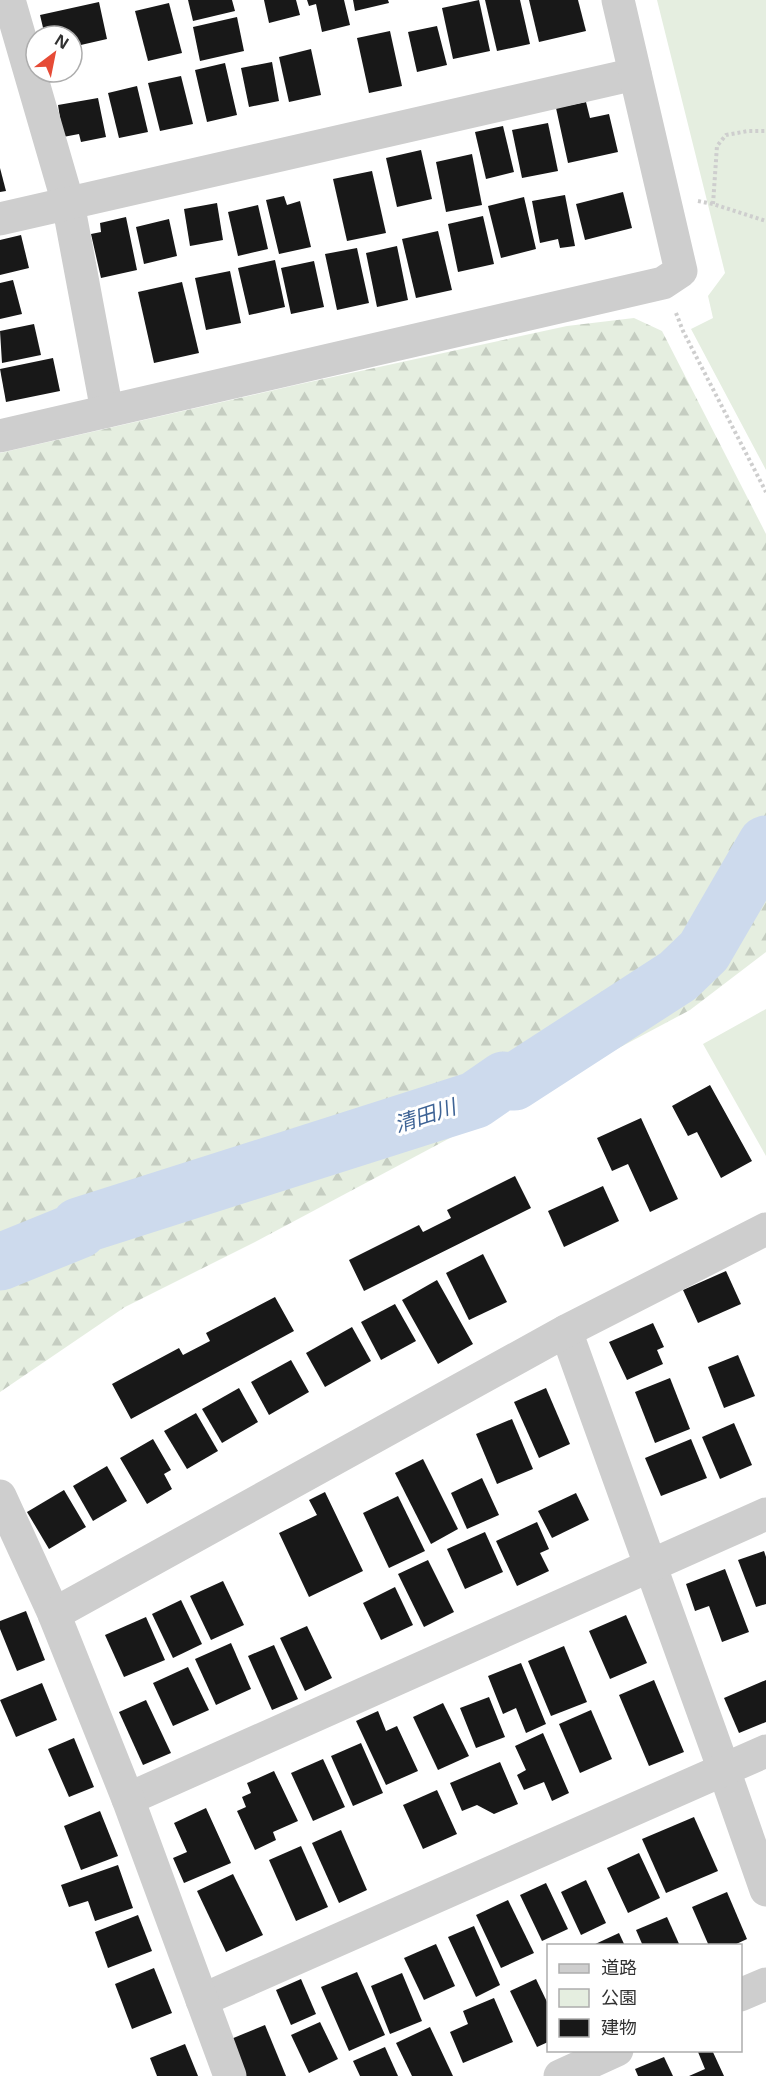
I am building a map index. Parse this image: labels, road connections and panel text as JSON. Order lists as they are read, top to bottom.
{
  "water": ["清田川"],
  "legend": ["道路", "公園", "建物"],
  "north": "top right"
}
